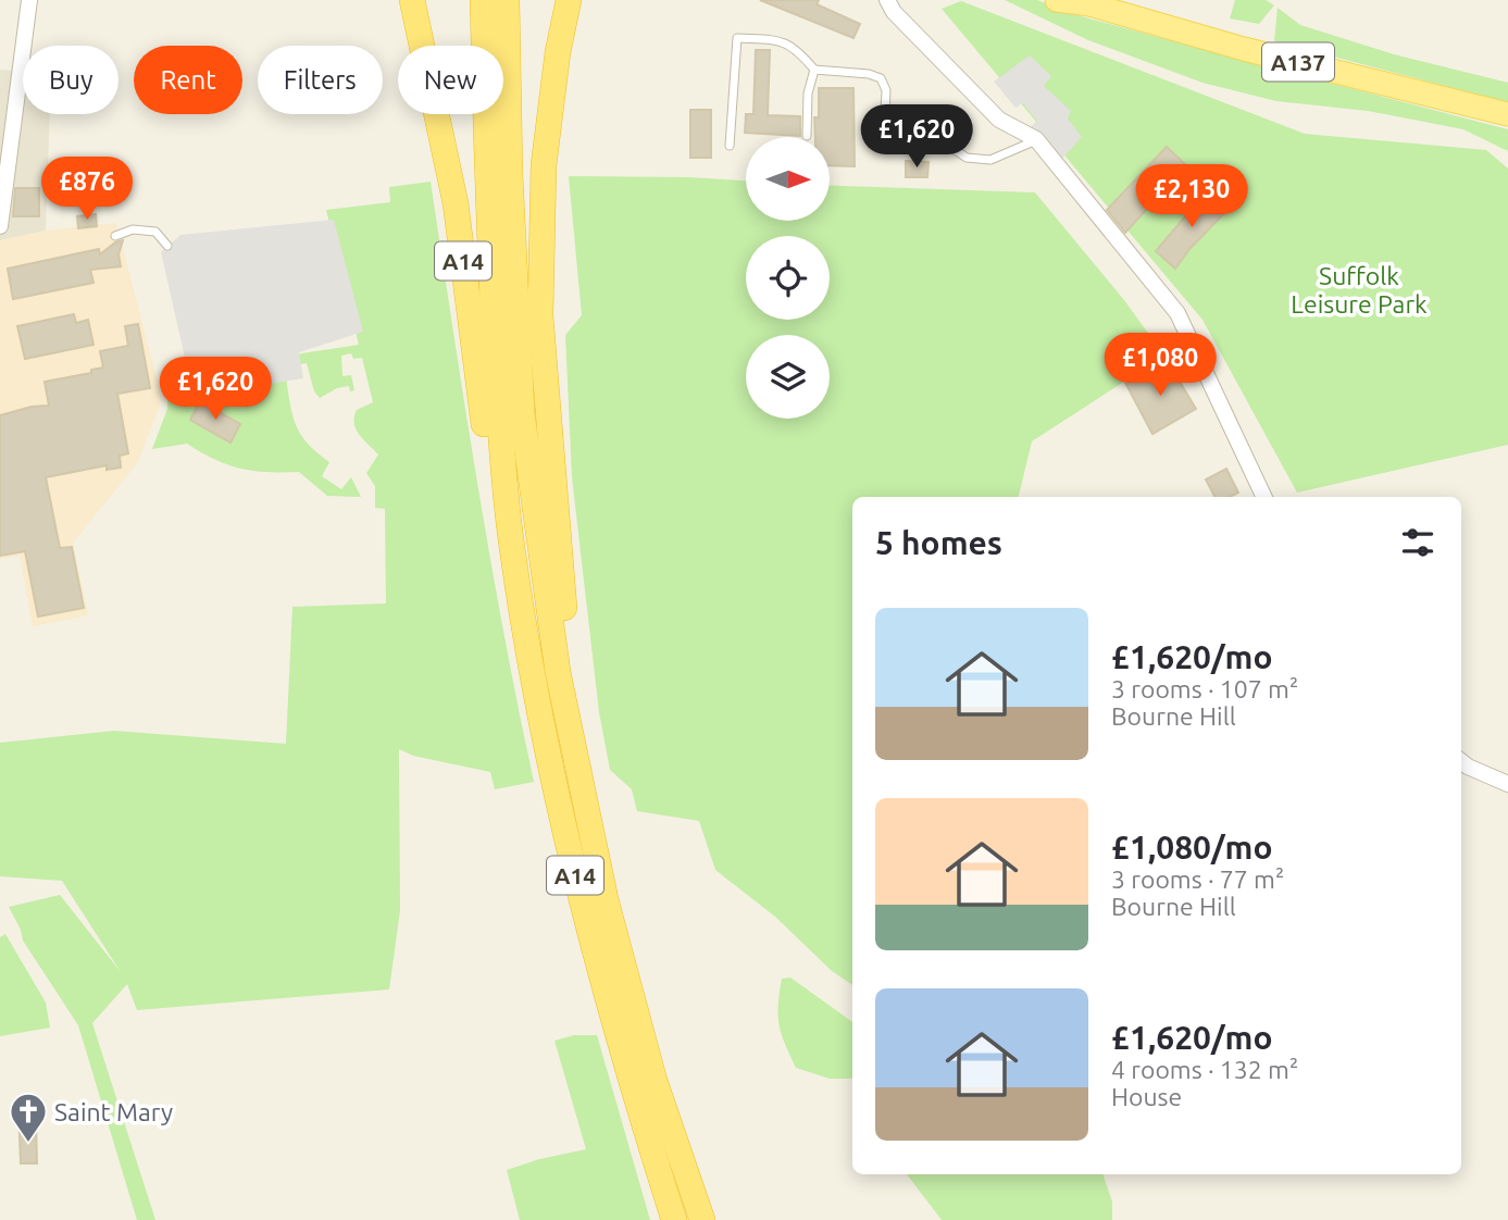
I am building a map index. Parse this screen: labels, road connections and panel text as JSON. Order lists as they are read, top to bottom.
{
  "streets": {
    "highway": ["A14"],
    "main road": ["A137"]
  },
  "parks": ["Suffolk Leisure Park"],
  "places": {
    "church": ["Saint Mary"]
  },
  "north": "right",
  "page": {
    "chip": [
      "Buy",
      "Rent",
      "Filters",
      "New"
    ],
    "price": [
      "£1,620",
      "£876",
      "£2,130",
      "£1,080",
      "£1,620"
    ],
    "heading": "5 homes",
    "list": [
      {
        "name": "£1,620/mo",
        "note": "3 rooms · 107 m² · Bourne Hill"
      },
      {
        "name": "£1,080/mo",
        "note": "3 rooms · 77 m² · Bourne Hill"
      },
      {
        "name": "£1,620/mo",
        "note": "4 rooms · 132 m² · House"
      }
    ]
  }
}
